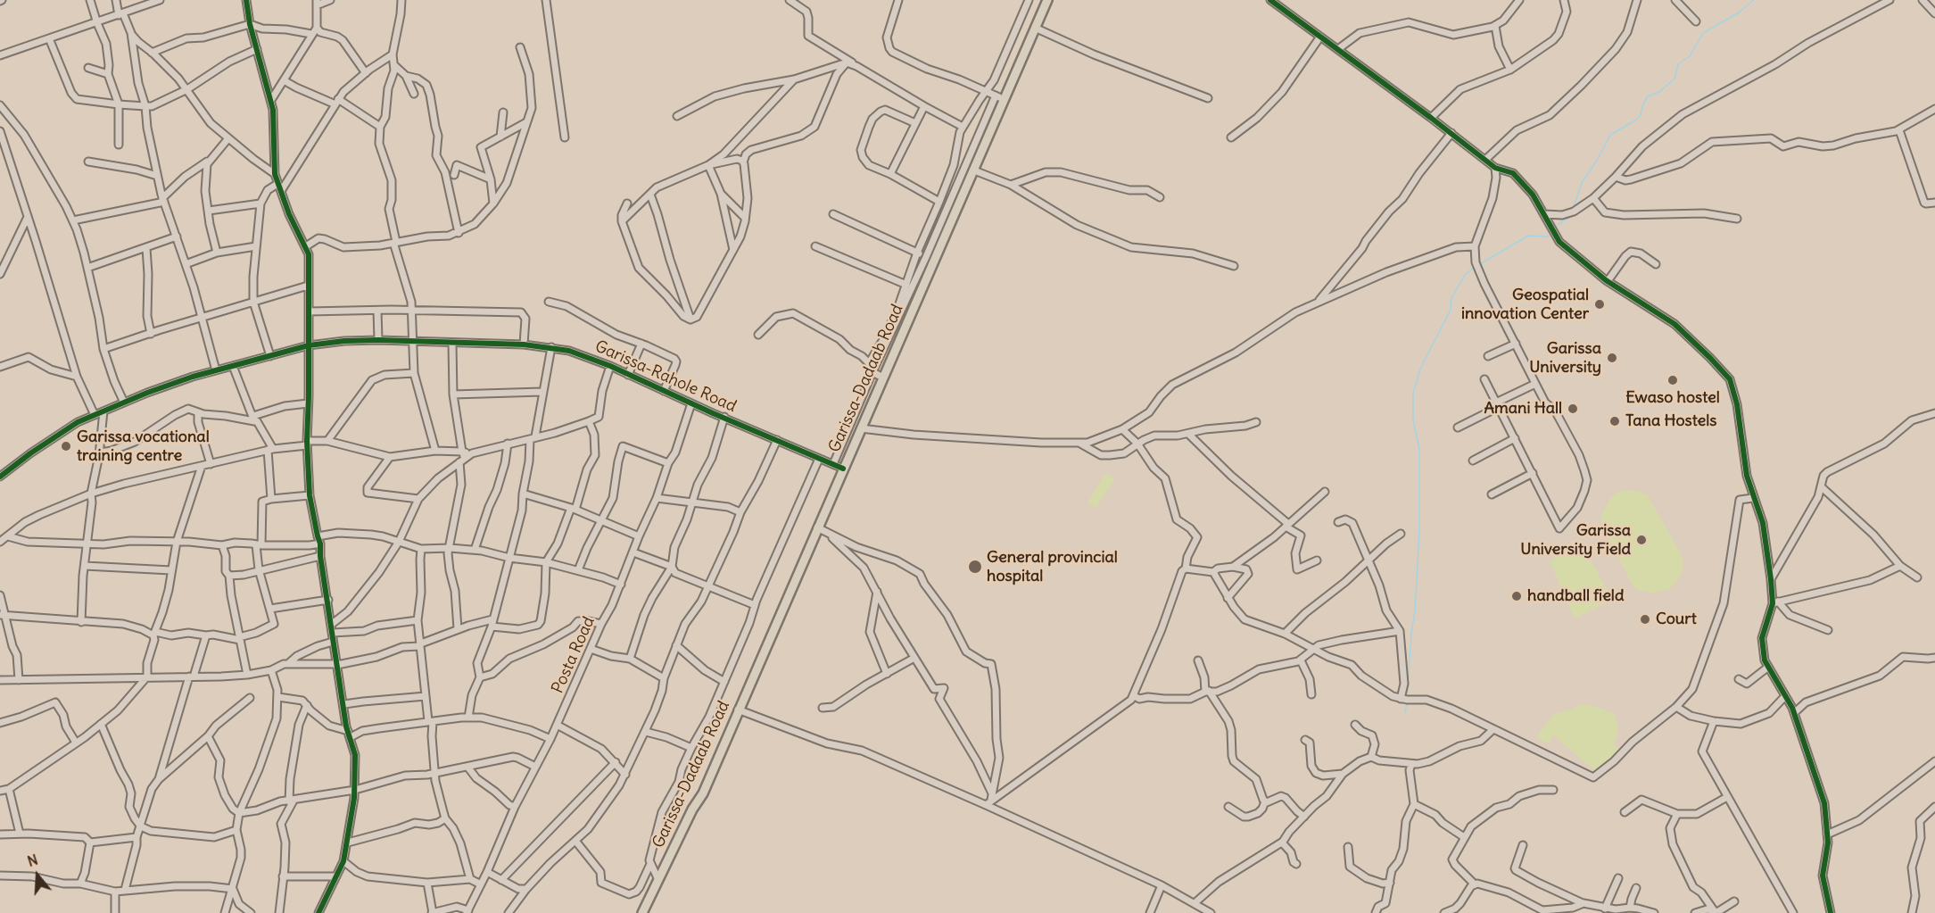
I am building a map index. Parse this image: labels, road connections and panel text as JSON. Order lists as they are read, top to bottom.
{
  "streets": {
    "highway": ["Garissa-Dadaab Road"],
    "street": ["Garissa-Rahole Road", "Posta Road"]
  },
  "crossings": [
    ["Garissa-Rahole Road", "Garissa-Dadaab Road"],
    ["Garissa-Rahole Road", "Posta Road"]
  ],
  "places": [
    "Geospatial innovation Center",
    "Garissa University",
    "Ewaso hostel",
    "Amani Hall",
    "Tana Hostels",
    "Garissa vocational training centre",
    "Garissa University Field",
    "General provincial hospital",
    "handball field",
    "Court"
  ],
  "north": "top"
}
